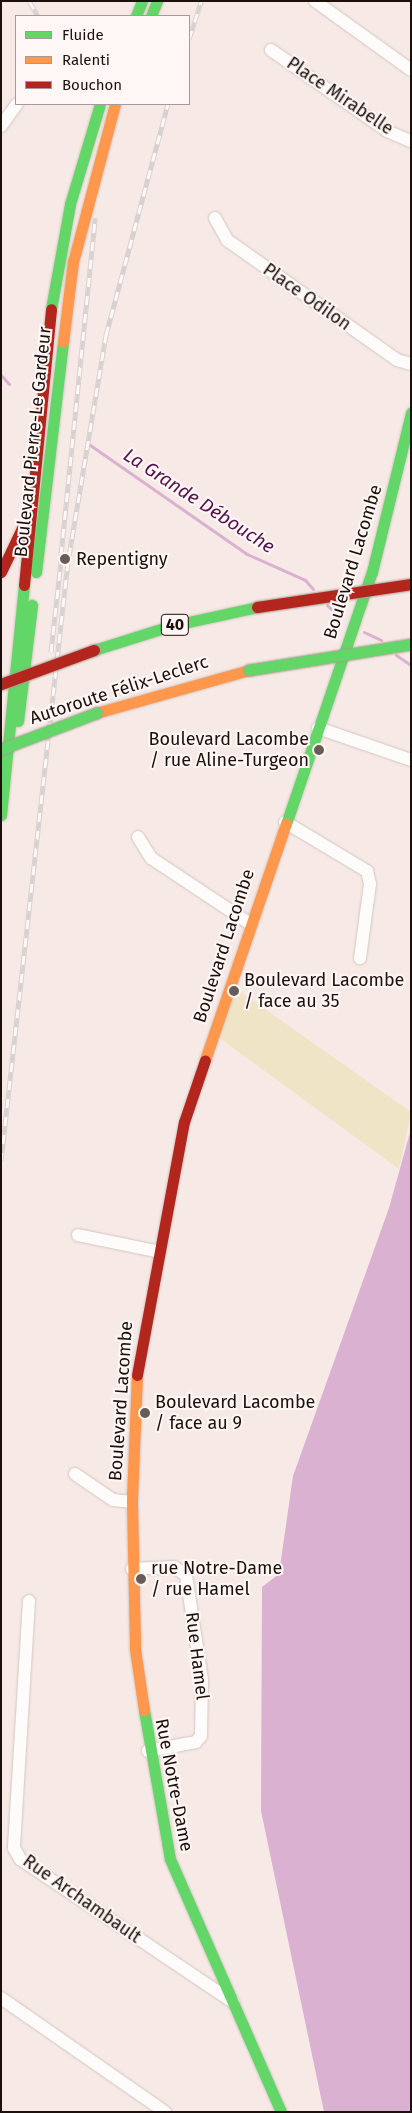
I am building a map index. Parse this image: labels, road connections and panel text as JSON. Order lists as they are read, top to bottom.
{
  "streets": {
    "main road": [
      "Boulevard Pierre-Le Gardeur",
      "Boulevard Lacombe",
      "40",
      "Autoroute Félix-Leclerc",
      "Rue Notre-Dame"
    ],
    "street": [
      "Place Mirabelle",
      "Place Odilon",
      "Rue Hamel",
      "Rue Archambault"
    ]
  },
  "crossings": [
    ["Boulevard Lacombe", "Rue Notre-Dame"],
    ["Rue Hamel", "Rue Notre-Dame"],
    ["Rue Notre-Dame", "Rue Archambault"]
  ],
  "water": ["La Grande Débouche"],
  "places": [
    "Repentigny",
    "Boulevard Lacombe / rue Aline-Turgeon",
    "Boulevard Lacombe / face au 35",
    "Boulevard Lacombe / face au 9",
    "rue Notre-Dame / rue Hamel"
  ],
  "legend": ["Fluide", "Ralenti", "Bouchon"]
}
